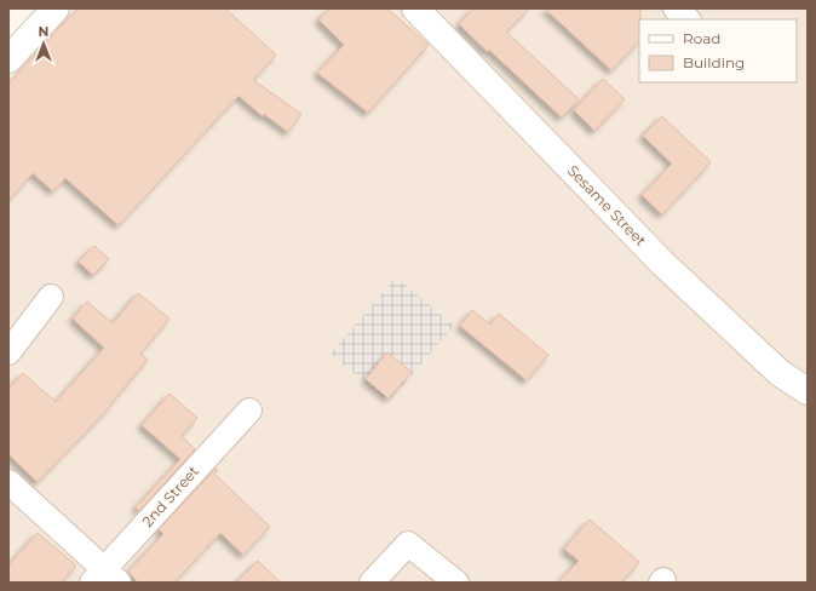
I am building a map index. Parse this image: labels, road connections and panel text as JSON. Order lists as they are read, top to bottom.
{
  "streets": {
    "street": ["Sesame Street", "2nd Street"]
  },
  "legend": ["Road", "Building"],
  "north": "top"
}
